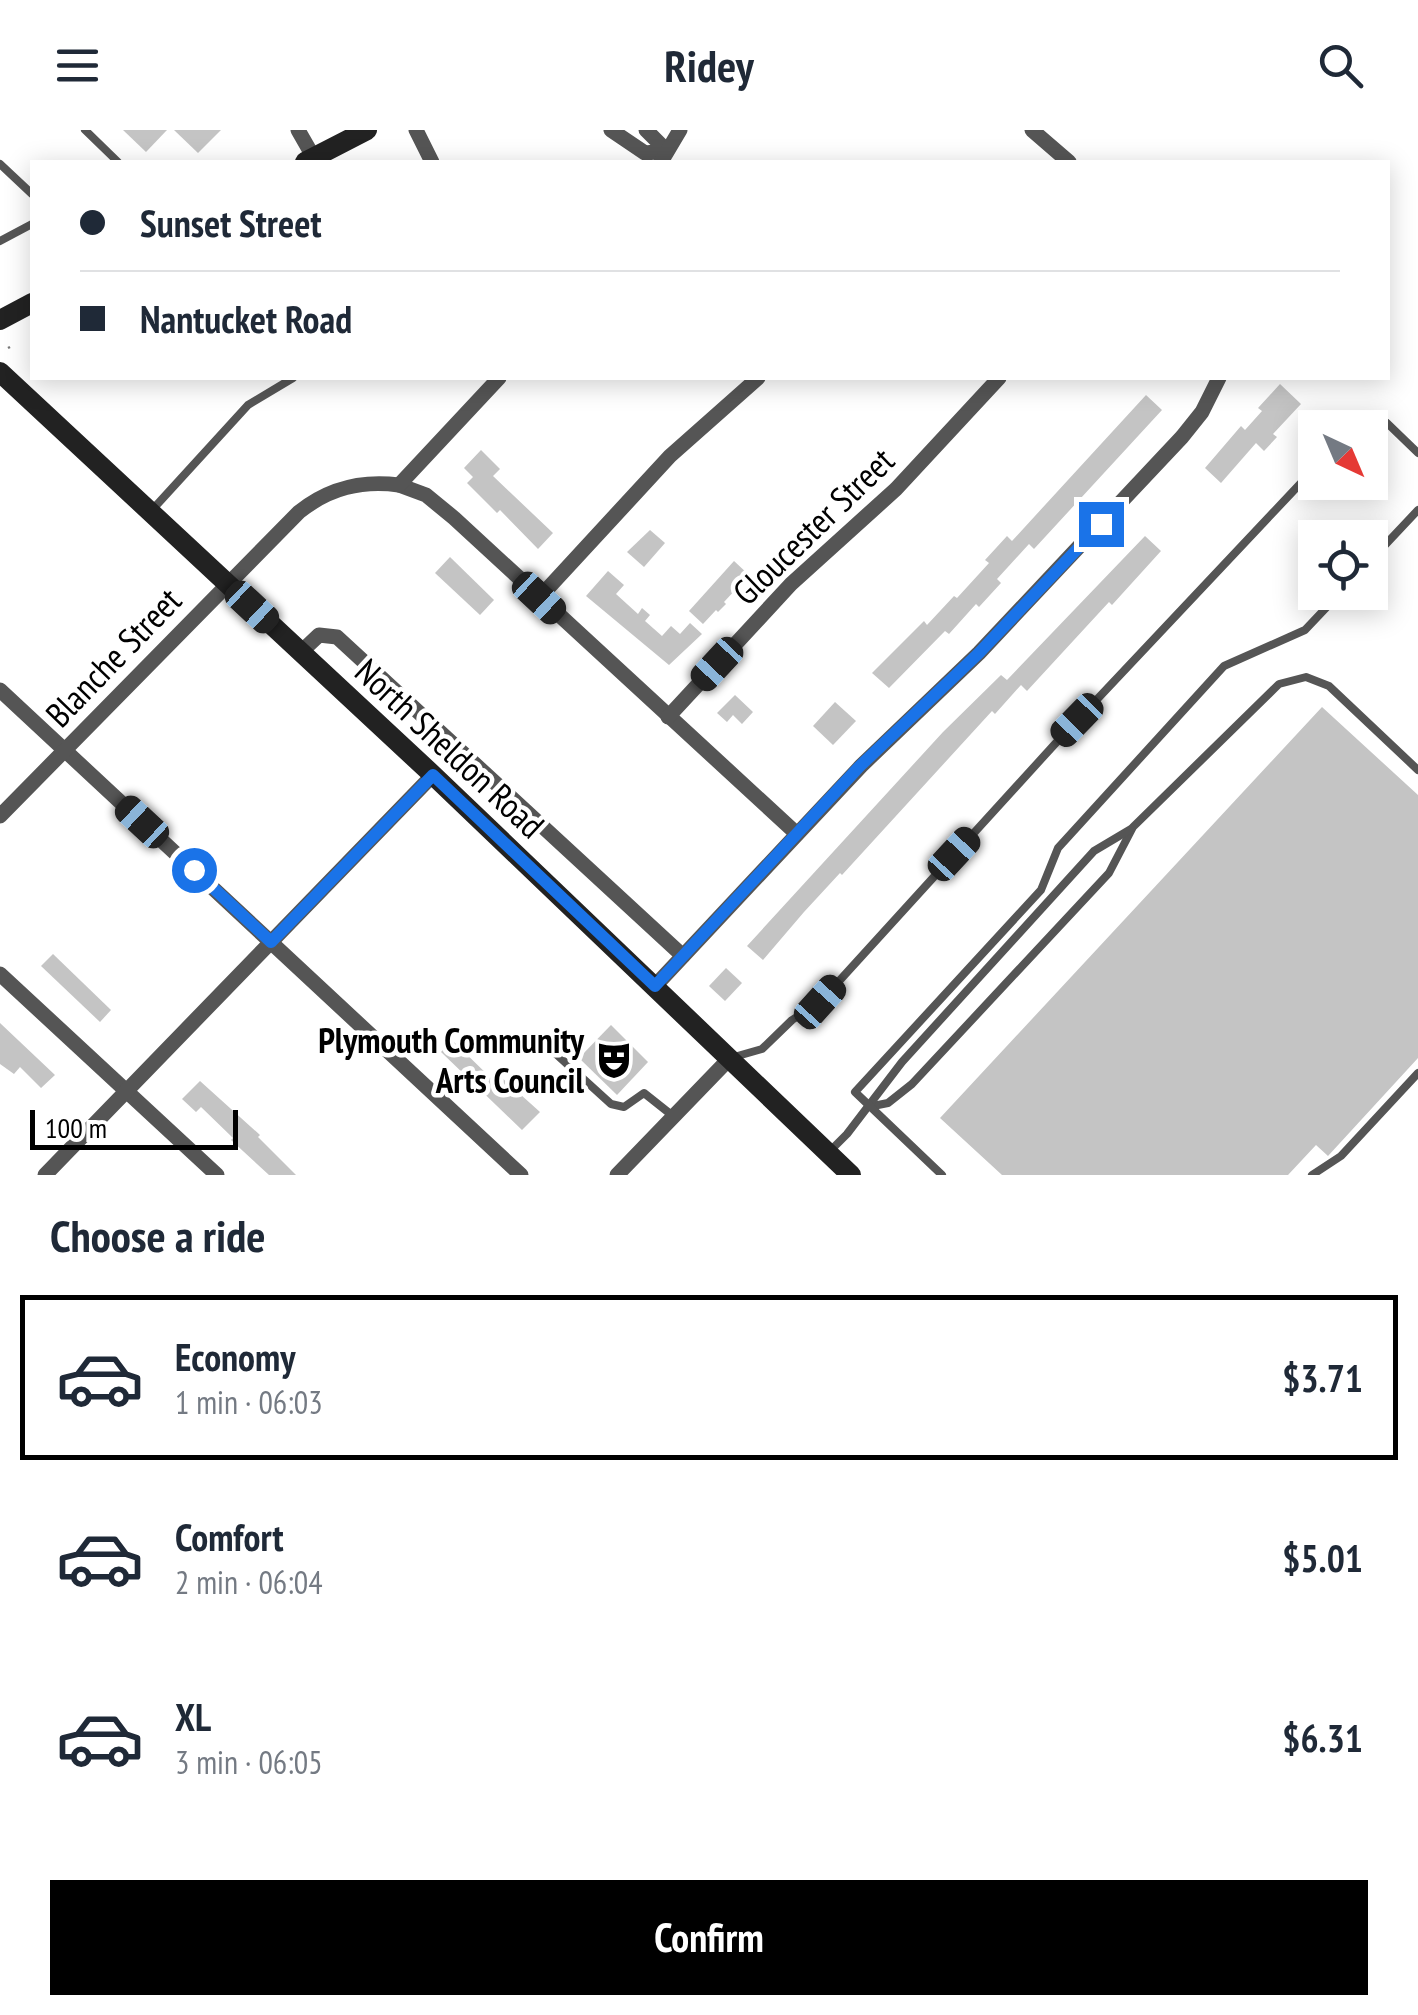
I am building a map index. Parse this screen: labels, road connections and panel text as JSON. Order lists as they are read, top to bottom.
{
  "streets": {
    "main road": ["North Sheldon Road"],
    "street": ["Gloucester Street", "Blanche Street"]
  },
  "crossings": [
    ["Blanche Street", "North Sheldon Road"]
  ],
  "places": {
    "theatre": ["Plymouth Community Arts Council"]
  },
  "scale_bar": "100 m",
  "north": "bottom right",
  "page": {
    "header": "Ridey",
    "banner": ["Sunset Street", "Nantucket Road"],
    "scale": "100 m",
    "heading": "Choose a ride",
    "list": [
      {
        "name": "Economy",
        "note": "1 min · 06:03",
        "value": "$3.71"
      },
      {
        "name": "Comfort",
        "note": "2 min · 06:04",
        "value": "$5.01"
      },
      {
        "name": "XL",
        "note": "3 min · 06:05",
        "value": "$6.31"
      }
    ],
    "buttons": "Confirm"
  }
}
